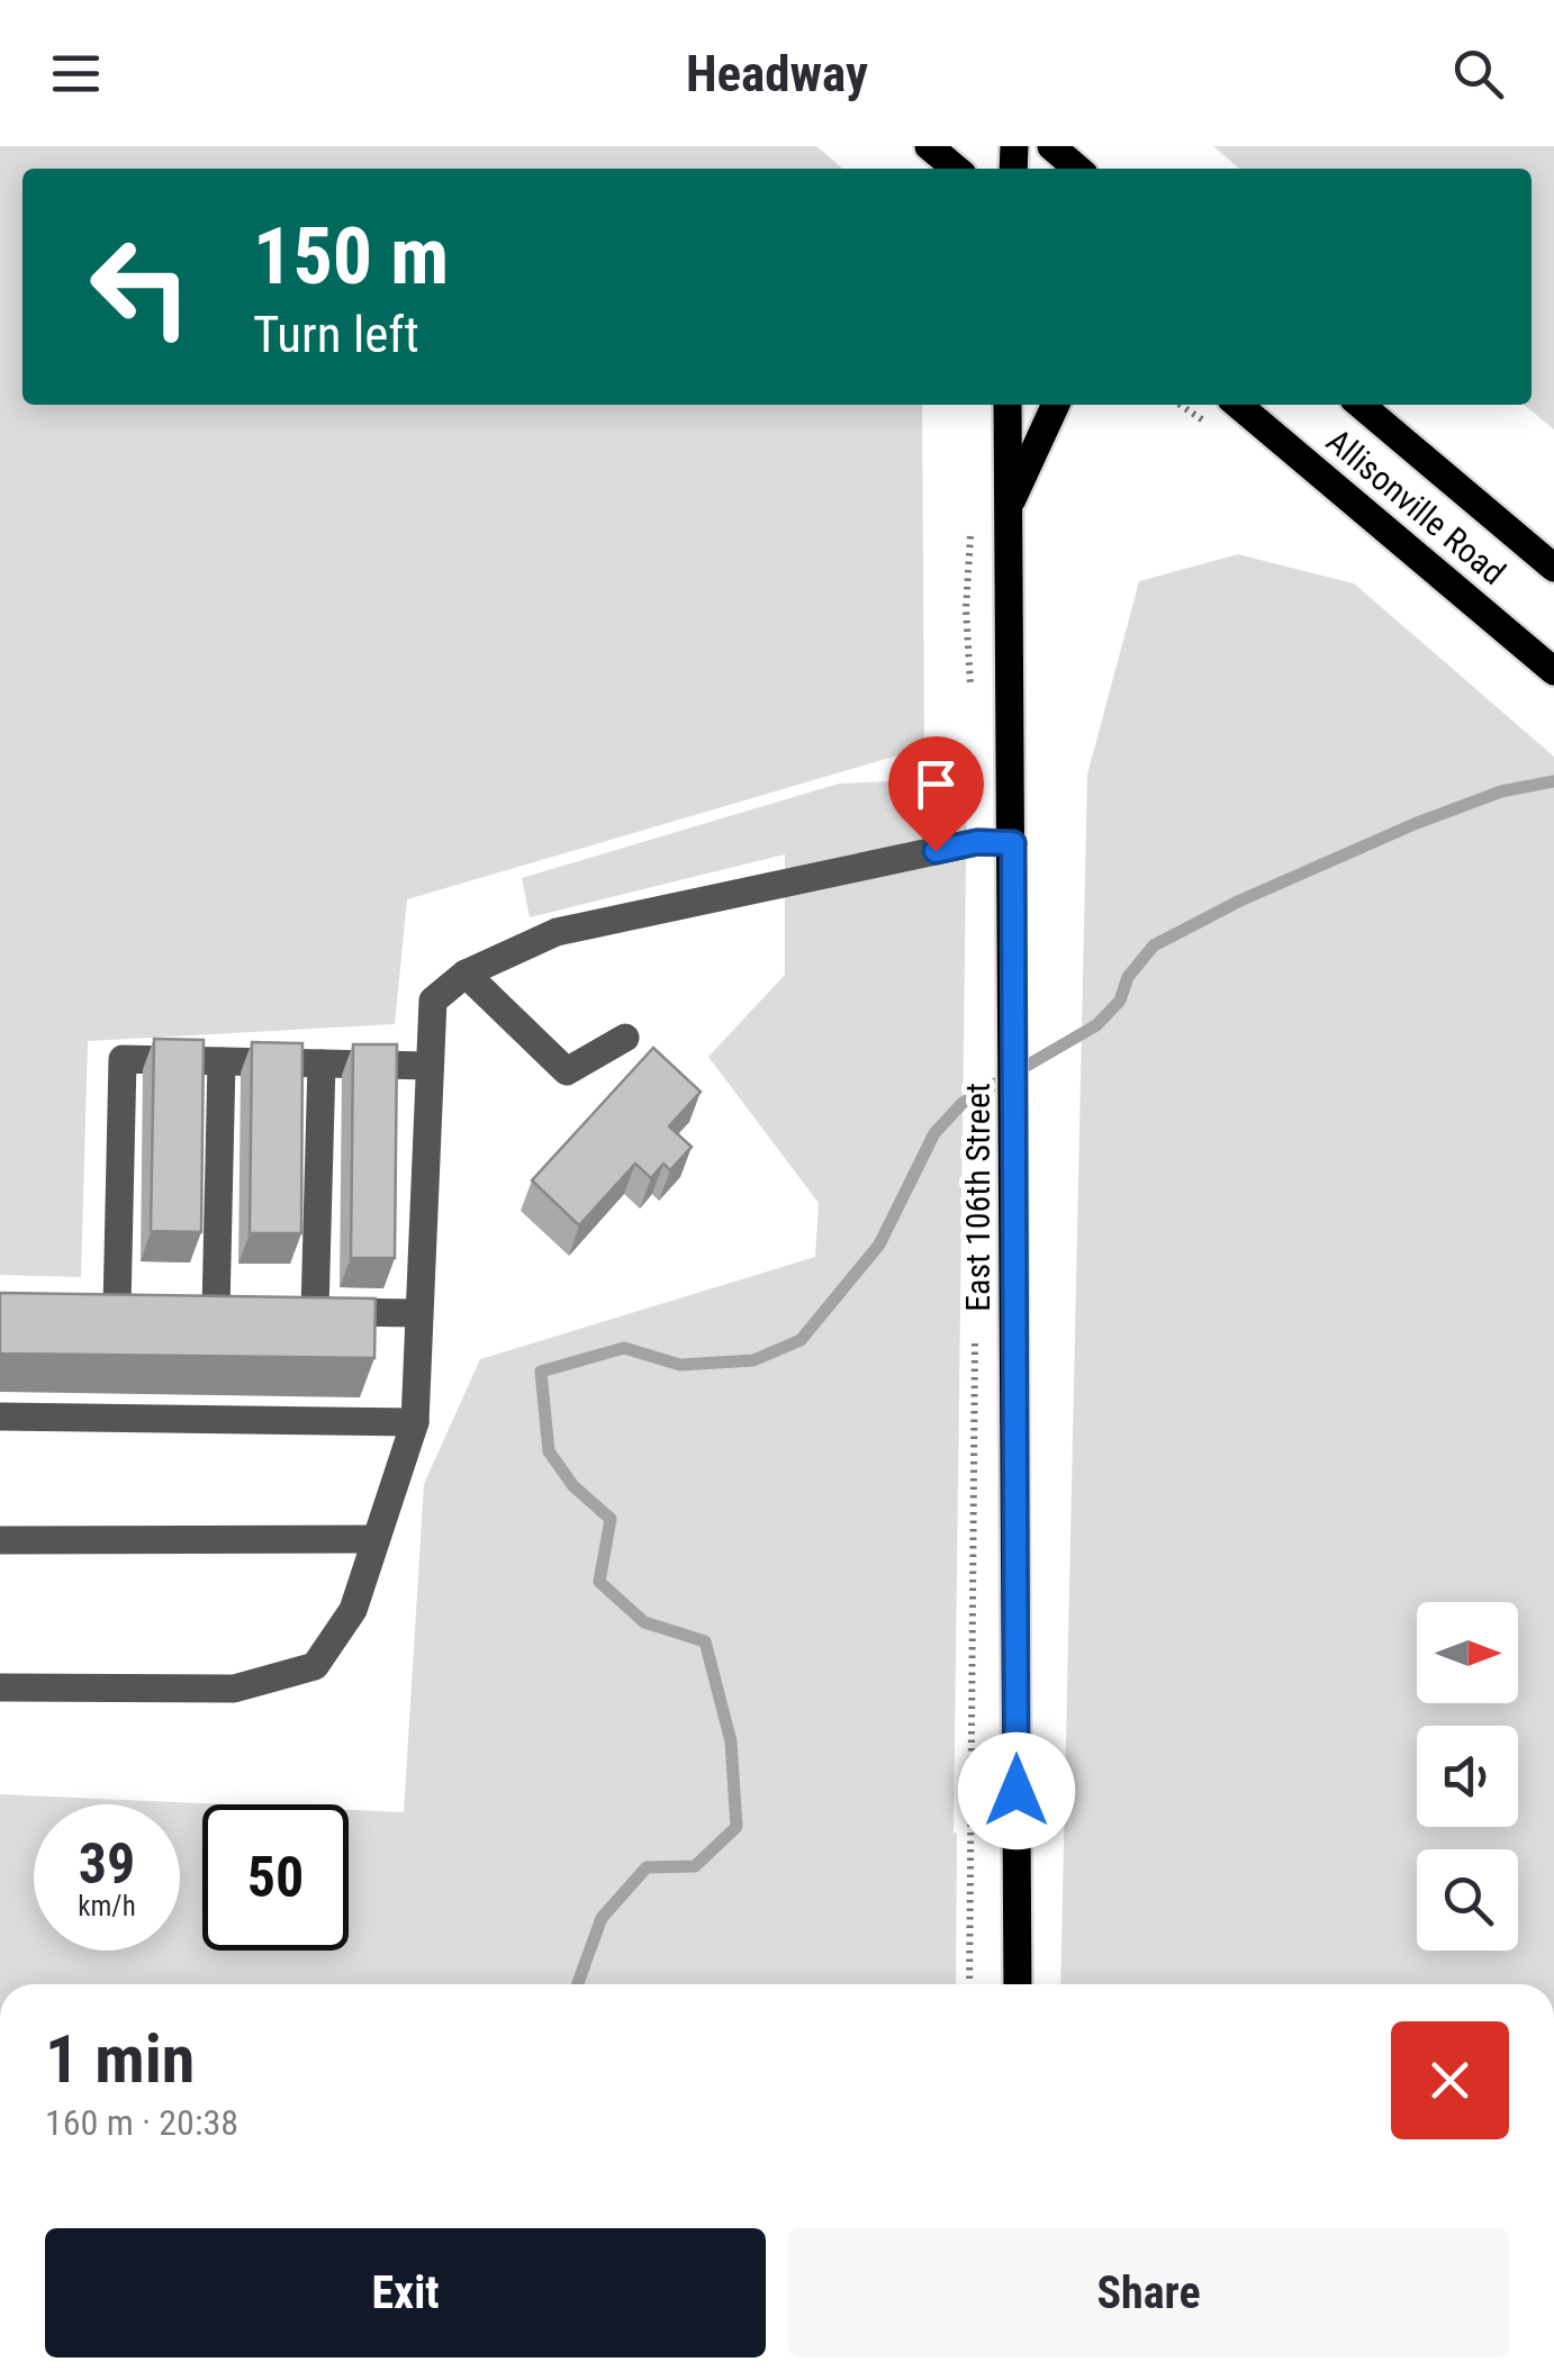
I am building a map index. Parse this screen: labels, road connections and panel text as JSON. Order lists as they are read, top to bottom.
{
  "streets": {
    "main road": ["Allisonville Road", "East 106th Street"]
  },
  "north": "right",
  "page": {
    "header": "Headway",
    "turn": ["150 m", "Turn left"],
    "speed": "39 km/h",
    "limit": "50",
    "heading": ["1 min", "160 m · 20:38"],
    "buttons": ["Exit", "Share"]
  }
}
